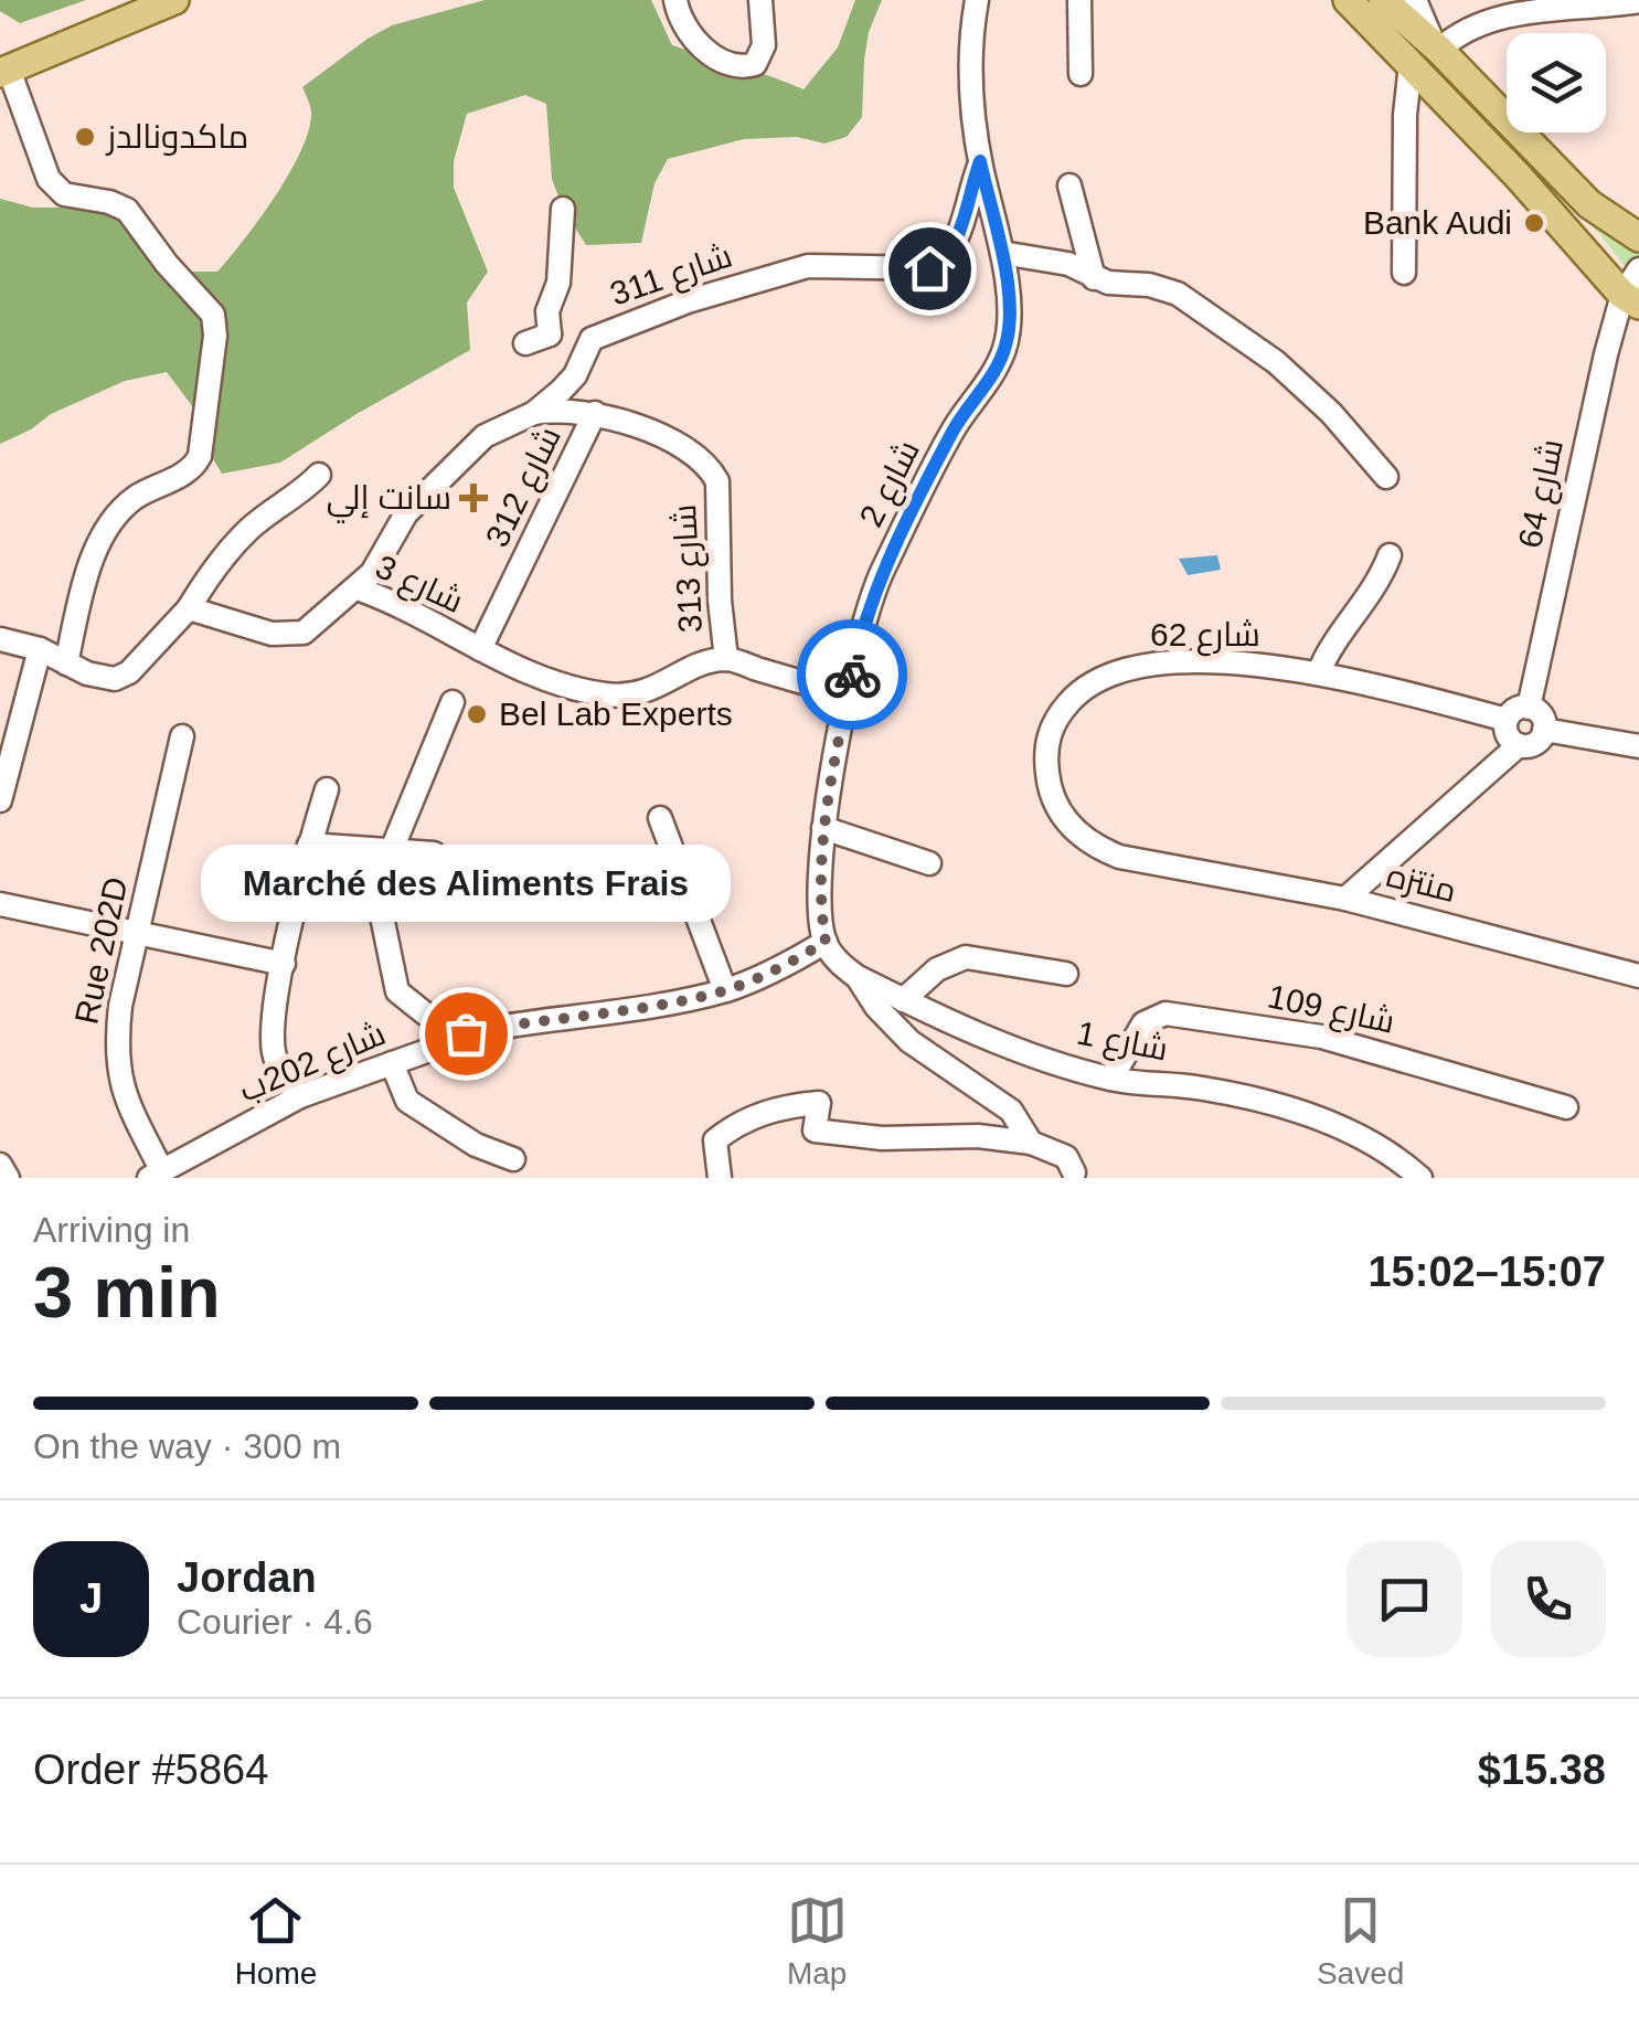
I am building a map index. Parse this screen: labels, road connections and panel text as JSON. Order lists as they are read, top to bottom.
{
  "streets": {
    "street": [
      "شارع 311",
      "شارع 2",
      "شارع 312",
      "شارع 64",
      "شارع 313",
      "شارع 3",
      "شارع 62",
      "منتزه",
      "Rue 202D",
      "شارع 109",
      "شارع 1",
      "شارع 202ب"
    ]
  },
  "crossings": [
    ["شارع 311", "شارع 2"],
    ["شارع 311", "شارع 313"],
    ["شارع 311", "شارع 3"],
    ["شارع 2", "شارع 1"],
    ["شارع 2", "شارع 202ب"],
    ["شارع 312", "شارع 313"],
    ["شارع 312", "شارع 3"],
    ["شارع 64", "شارع 62"],
    ["شارع 64", "منتزه"],
    ["شارع 313", "شارع 3"],
    ["شارع 62", "منتزه"],
    ["Rue 202D", "شارع 202ب"],
    ["شارع 109", "شارع 1"],
    ["شارع 1", "شارع 202ب"]
  ],
  "places": {
    "other": [
      "ماكدونالدز",
      "Bank Audi",
      "Bel Lab Experts",
      "Marché des Aliments Frais"
    ],
    "health": ["سانت إلي"]
  },
  "page": {
    "bubble": "Marché des Aliments Frais",
    "heading": ["3 min", "Arriving in", "15:02–15:07"],
    "panel": [
      "Jordan",
      "Courier · 4.6",
      "Order #5864",
      "$15.38"
    ],
    "bar": "On the way · 300 m",
    "round": "J",
    "tabs": ["Home", "Map", "Saved"]
  }
}
